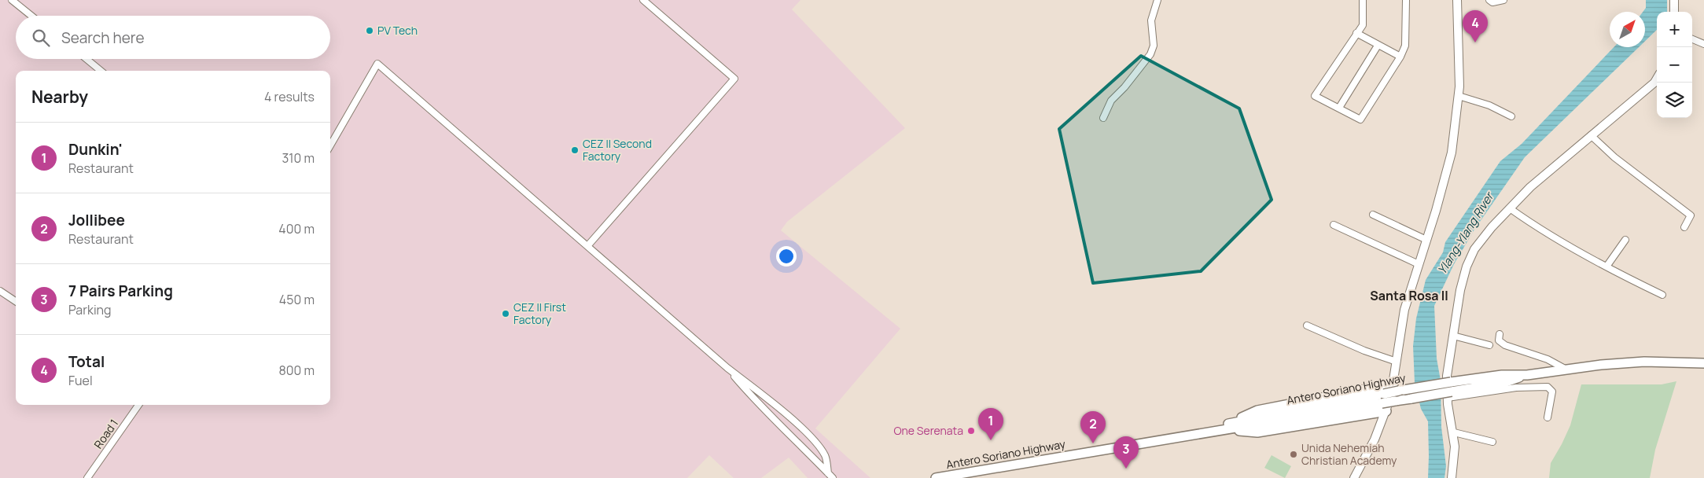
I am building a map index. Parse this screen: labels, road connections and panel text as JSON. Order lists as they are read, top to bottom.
{
  "streets": {
    "main road": ["Antero Soriano Highway"],
    "street": ["Road 1"]
  },
  "districts": ["Santa Rosa II"],
  "water": ["Ylang-Ylang River"],
  "places": [
    "PV Tech",
    "CEZ II Second Factory",
    "CEZ II First Factory",
    "One Serenata",
    "Unida Nehemiah Christian Academy"
  ],
  "north": "top right",
  "page": {
    "pins": [
      "4",
      "1",
      "2",
      "3"
    ],
    "map_buttons": ["+", "−"],
    "search": "Search here",
    "heading": ["Nearby", "4 results"],
    "list": [
      {
        "mark": "1",
        "name": "Dunkin'",
        "note": "Restaurant",
        "value": "310 m"
      },
      {
        "mark": "2",
        "name": "Jollibee",
        "note": "Restaurant",
        "value": "400 m"
      },
      {
        "mark": "3",
        "name": "7 Pairs Parking",
        "note": "Parking",
        "value": "450 m"
      },
      {
        "mark": "4",
        "name": "Total",
        "note": "Fuel",
        "value": "800 m"
      }
    ]
  }
}
